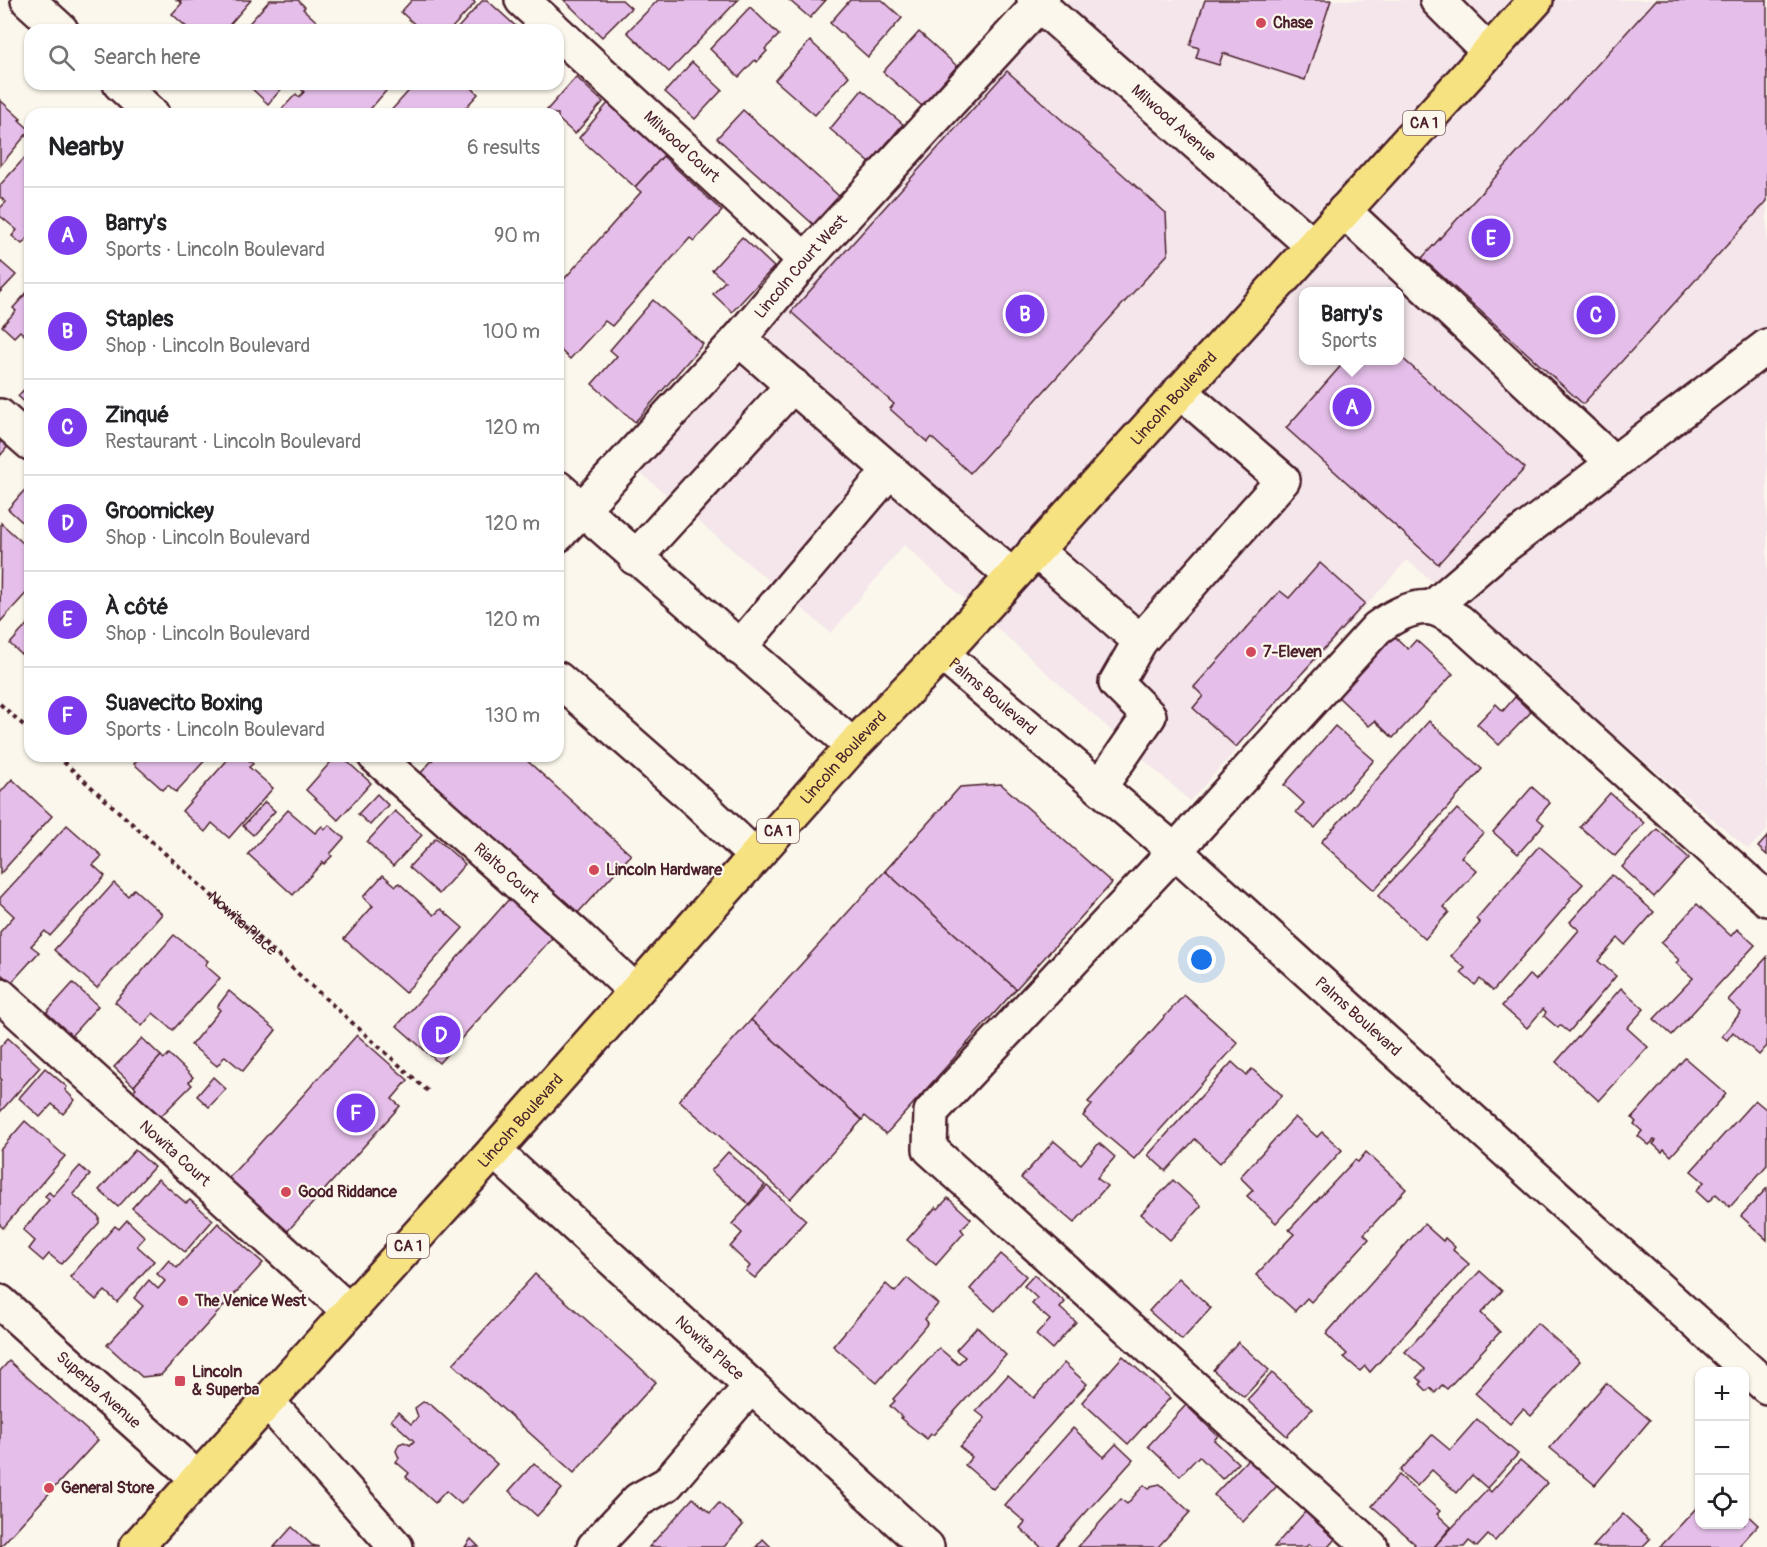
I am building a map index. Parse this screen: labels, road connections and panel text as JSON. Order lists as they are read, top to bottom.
{
  "streets": {
    "highway": ["CA 1", "Lincoln Boulevard"],
    "street": [
      "Milwood Avenue",
      "Milwood Court",
      "Lincoln Court West",
      "Palms Boulevard",
      "Rialto Court",
      "Nowita Place",
      "Nowita Court",
      "Superba Avenue"
    ]
  },
  "crossings": [
    ["Milwood Avenue", "Lincoln Court West"],
    ["Milwood Avenue", "Lincoln Boulevard"],
    ["Milwood Court", "Lincoln Court West"],
    ["Lincoln Boulevard", "Palms Boulevard"],
    ["Lincoln Boulevard", "Rialto Court"],
    ["Lincoln Boulevard", "Nowita Place"],
    ["Lincoln Boulevard", "Nowita Court"],
    ["Lincoln Boulevard", "Superba Avenue"]
  ],
  "places": {
    "other": [
      "Chase",
      "7-Eleven",
      "Lincoln Hardware",
      "Good Riddance",
      "The Venice West",
      "General Store"
    ],
    "transit": ["Lincoln & Superba"]
  },
  "page": {
    "search": "Search here",
    "heading": ["Nearby", "6 results"],
    "list": [
      {
        "mark": "A",
        "name": "Barry's",
        "note": "Sports · Lincoln Boulevard",
        "value": "90 m"
      },
      {
        "mark": "B",
        "name": "Staples",
        "note": "Shop · Lincoln Boulevard",
        "value": "100 m"
      },
      {
        "mark": "C",
        "name": "Zinqué",
        "note": "Restaurant · Lincoln Boulevard",
        "value": "120 m"
      },
      {
        "mark": "D",
        "name": "Groomickey",
        "note": "Shop · Lincoln Boulevard",
        "value": "120 m"
      },
      {
        "mark": "E",
        "name": "À côté",
        "note": "Shop · Lincoln Boulevard",
        "value": "120 m"
      },
      {
        "mark": "F",
        "name": "Suavecito Boxing",
        "note": "Sports · Lincoln Boulevard",
        "value": "130 m"
      }
    ],
    "pins": [
      "E",
      "B",
      "C",
      "A",
      "D",
      "F"
    ],
    "popup": ["Barry's", "Sports"],
    "map_buttons": ["+", "−"]
  }
}
